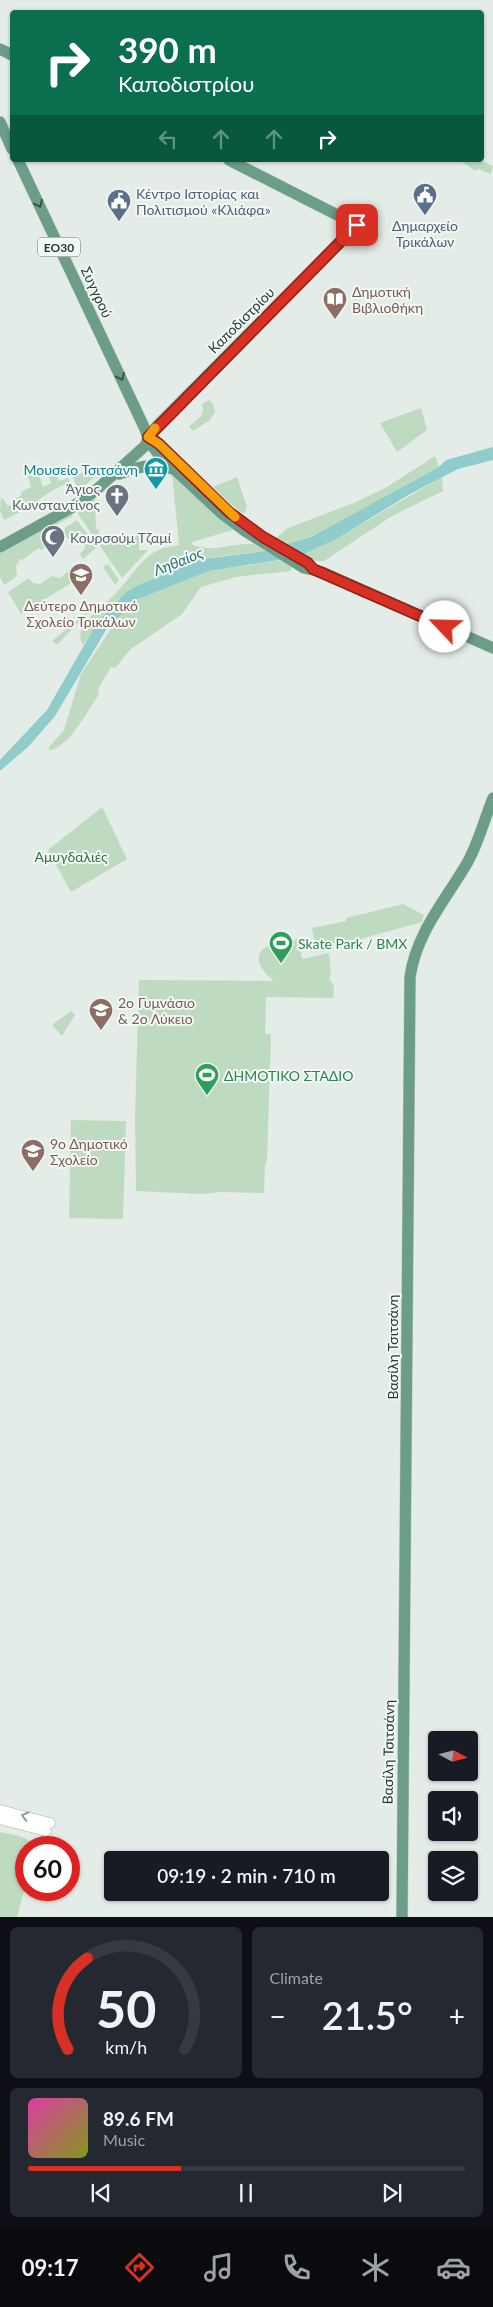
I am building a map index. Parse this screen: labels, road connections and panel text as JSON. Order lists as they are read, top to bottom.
{
  "streets": {
    "main road": [
      "ΕΟ30",
      "Συγγρού",
      "Καποδιστρίου",
      "Βασίλη Τσιτσάνη"
    ]
  },
  "crossings": [
    ["ΕΟ30", "Συγγρού"],
    ["ΕΟ30", "Καποδιστρίου"],
    ["Συγγρού", "Καποδιστρίου"]
  ],
  "one_way": ["Συγγρού"],
  "water": ["Ληθαίος"],
  "parks": ["Αμυγδαλιές"],
  "places": {
    "public building": ["Δημαρχείο Τρικάλων", "Κέντρο Ιστορίας και Πολιτισμού «Κλιάφα»"],
    "library": ["Δημοτική Βιβλιοθήκη"],
    "museum": ["Μουσείο Τσιτσάνη"],
    "church": ["Άγιος Κωνσταντίνος"],
    "mosque": ["Κουρσούμ Τζαμί"],
    "school or university": ["Δεύτερο Δημοτικό Σχολείο Τρικάλων", "2ο Γυμνάσιο & 2ο Λύκειο", "9ο Δημοτικό Σχολείο"],
    "sports": ["Skate Park / BMX", "ΔΗΜΟΤΙΚΟ ΣΤΑΔΙΟ"]
  },
  "north": "right",
  "page": {
    "turn": ["390 m", "Καποδιστρίου"],
    "limit": "60",
    "trip": "09:19 · 2 min · 710 m",
    "tile": "Climate",
    "heat": ["−", "21.5°", "+"],
    "song": ["89.6 FM", "Music"],
    "tabs": "09:17",
    "gauge": ["50", "km/h"]
  }
}
